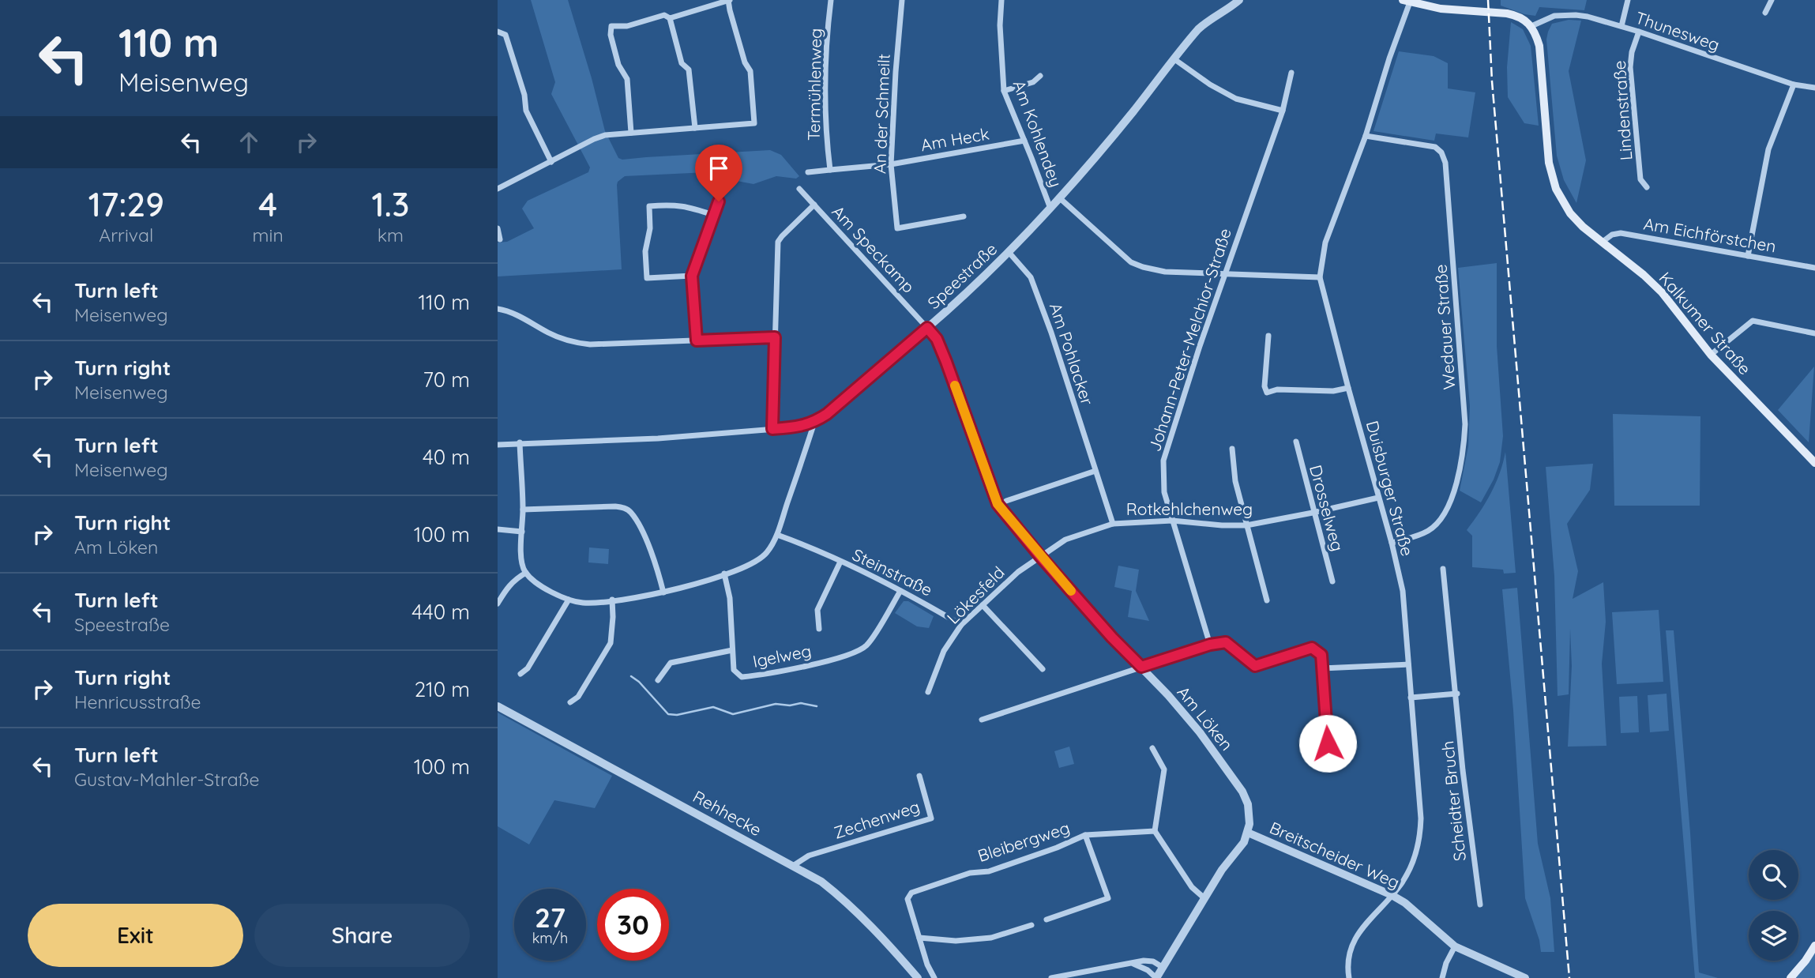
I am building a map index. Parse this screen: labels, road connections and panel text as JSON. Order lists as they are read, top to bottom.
{
  "streets": {
    "main road": ["Kalkumer Straße"],
    "street": [
      "Thunesweg",
      "Termühlenweg",
      "Lindenstraße",
      "An der Schmeilt",
      "Am Kohlendey",
      "Am Heck",
      "Am Eichförstchen",
      "Am Speckamp",
      "Speestraße",
      "Wedauer Straße",
      "Johann-Peter-Melchior-Straße",
      "Am Pohlacker",
      "Duisburger Straße",
      "Drosselweg",
      "Rotkehlchenweg",
      "Steinstraße",
      "Lökesfeld",
      "Igelweg",
      "Am Löken",
      "Scheidter Bruch",
      "Rehhecke",
      "Zechenweg",
      "Bleibergweg",
      "Breitscheider Weg"
    ]
  },
  "crossings": [
    ["Thunesweg", "Lindenstraße"],
    ["Thunesweg", "Kalkumer Straße"],
    ["An der Schmeilt", "Am Heck"],
    ["Am Kohlendey", "Am Heck"],
    ["Am Kohlendey", "Speestraße"],
    ["Am Eichförstchen", "Kalkumer Straße"],
    ["Am Speckamp", "Speestraße"],
    ["Am Speckamp", "Am Löken"],
    ["Speestraße", "Am Pohlacker"],
    ["Speestraße", "Am Löken"],
    ["Kalkumer Straße", "Duisburger Straße"],
    ["Wedauer Straße", "Duisburger Straße"],
    ["Johann-Peter-Melchior-Straße", "Rotkehlchenweg"],
    ["Am Pohlacker", "Rotkehlchenweg"],
    ["Duisburger Straße", "Rotkehlchenweg"],
    ["Duisburger Straße", "Breitscheider Weg"],
    ["Drosselweg", "Rotkehlchenweg"],
    ["Rotkehlchenweg", "Lökesfeld"],
    ["Rotkehlchenweg", "Am Löken"],
    ["Steinstraße", "Lökesfeld"],
    ["Steinstraße", "Igelweg"],
    ["Lökesfeld", "Am Löken"],
    ["Am Löken", "Breitscheider Weg"],
    ["Rehhecke", "Zechenweg"]
  ],
  "page": {
    "turn": ["110 m", "Meisenweg"],
    "eta": [
      "17:29",
      "Arrival",
      "4",
      "min",
      "1.3",
      "km"
    ],
    "list": [
      {
        "name": "Turn left",
        "note": "Meisenweg",
        "value": "110 m"
      },
      {
        "name": "Turn right",
        "note": "Meisenweg",
        "value": "70 m"
      },
      {
        "name": "Turn left",
        "note": "Meisenweg",
        "value": "40 m"
      },
      {
        "name": "Turn right",
        "note": "Am Löken",
        "value": "100 m"
      },
      {
        "name": "Turn left",
        "note": "Speestraße",
        "value": "440 m"
      },
      {
        "name": "Turn right",
        "note": "Henricusstraße",
        "value": "210 m"
      },
      {
        "name": "Turn left",
        "note": "Gustav-Mahler-Straße",
        "value": "100 m"
      }
    ],
    "speed": "27 km/h",
    "limit": "30",
    "buttons": ["Exit", "Share"]
  }
}
